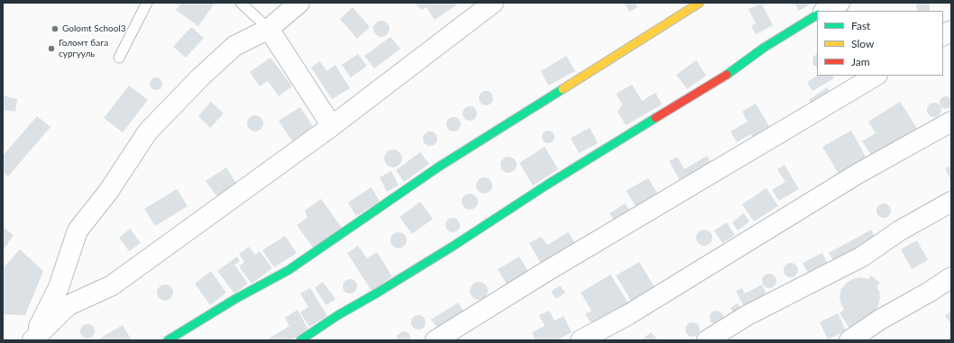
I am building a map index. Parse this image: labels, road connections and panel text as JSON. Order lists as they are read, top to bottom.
{
  "places": ["Golomt School3", "Голомт бага сургууль"],
  "legend": ["Fast", "Slow", "Jam"]
}
